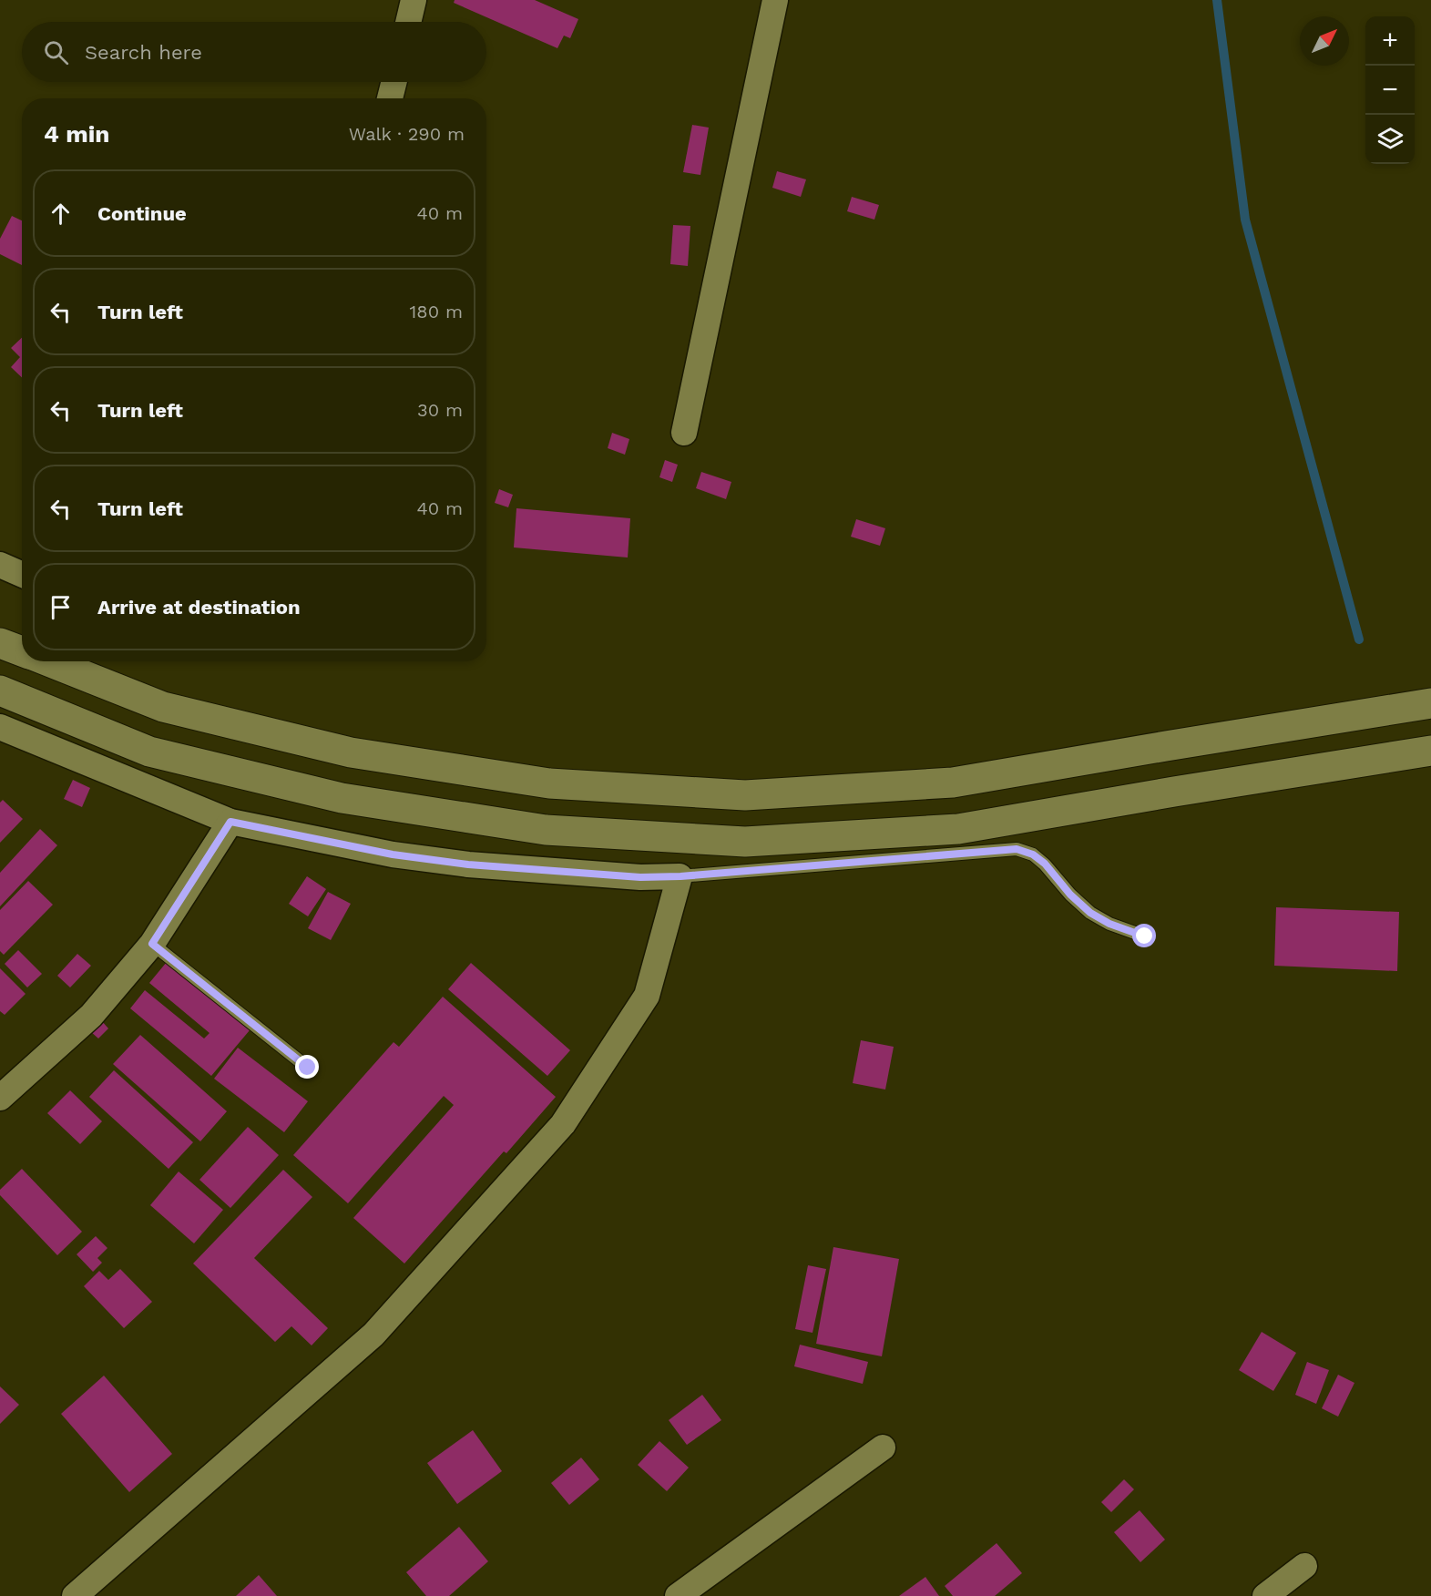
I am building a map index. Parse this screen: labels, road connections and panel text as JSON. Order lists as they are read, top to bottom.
{
  "north": "top right",
  "page": {
    "map_buttons": ["+", "−"],
    "search": "Search here",
    "heading": ["4 min", "Walk · 290 m"],
    "list": [
      ["Continue", "40 m"],
      ["Turn left", "180 m"],
      ["Turn left", "30 m"],
      ["Turn left", "40 m"],
      "Arrive at destination"
    ]
  }
}
